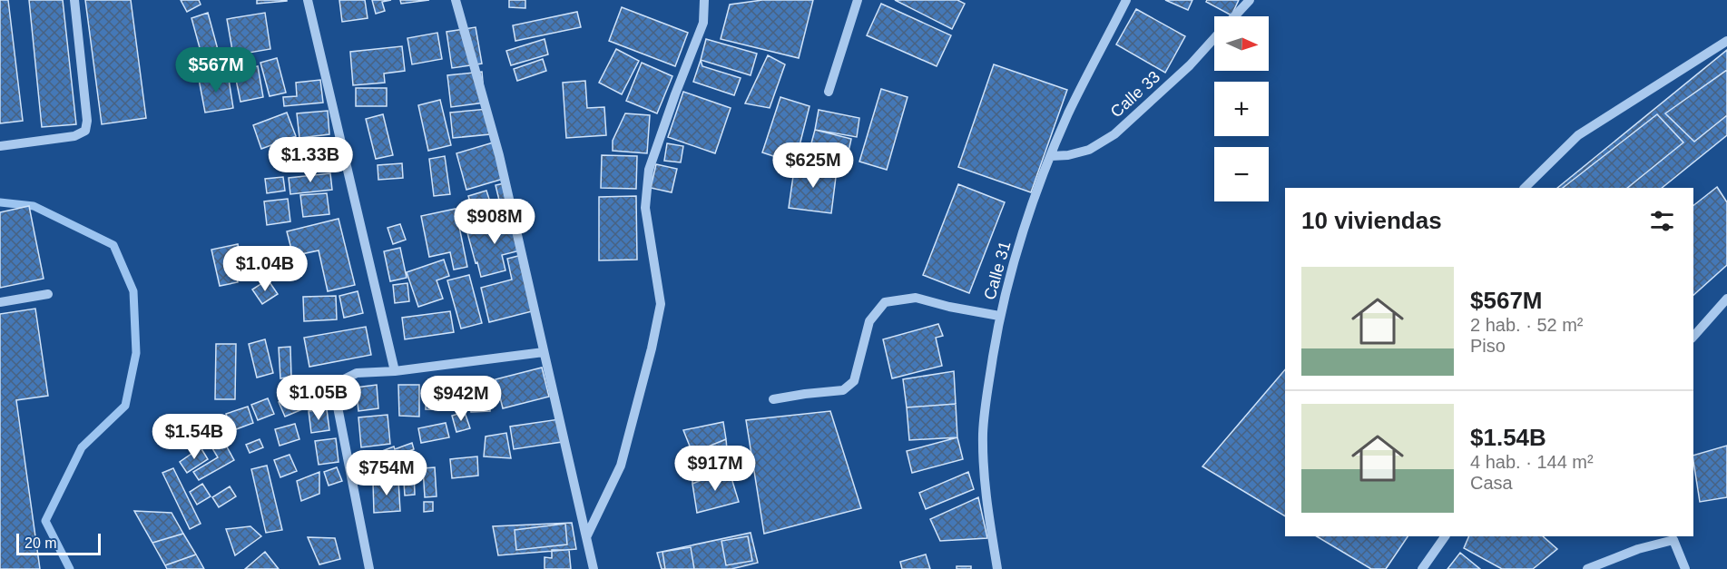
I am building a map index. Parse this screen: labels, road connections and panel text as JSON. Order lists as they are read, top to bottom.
{
  "streets": {
    "street": ["Calle 33", "Calle 31"]
  },
  "crossings": [
    ["Calle 33", "Calle 31"]
  ],
  "scale_bar": "20 m",
  "north": "right",
  "page": {
    "map_buttons": ["+", "−"],
    "price": [
      "$567M",
      "$1.33B",
      "$625M",
      "$908M",
      "$1.04B",
      "$1.05B",
      "$942M",
      "$1.54B",
      "$917M",
      "$754M"
    ],
    "heading": "10 viviendas",
    "list": [
      {
        "name": "$567M",
        "note": "2 hab. · 52 m² · Piso"
      },
      {
        "name": "$1.54B",
        "note": "4 hab. · 144 m² · Casa"
      }
    ],
    "scale": "20 m"
  }
}
